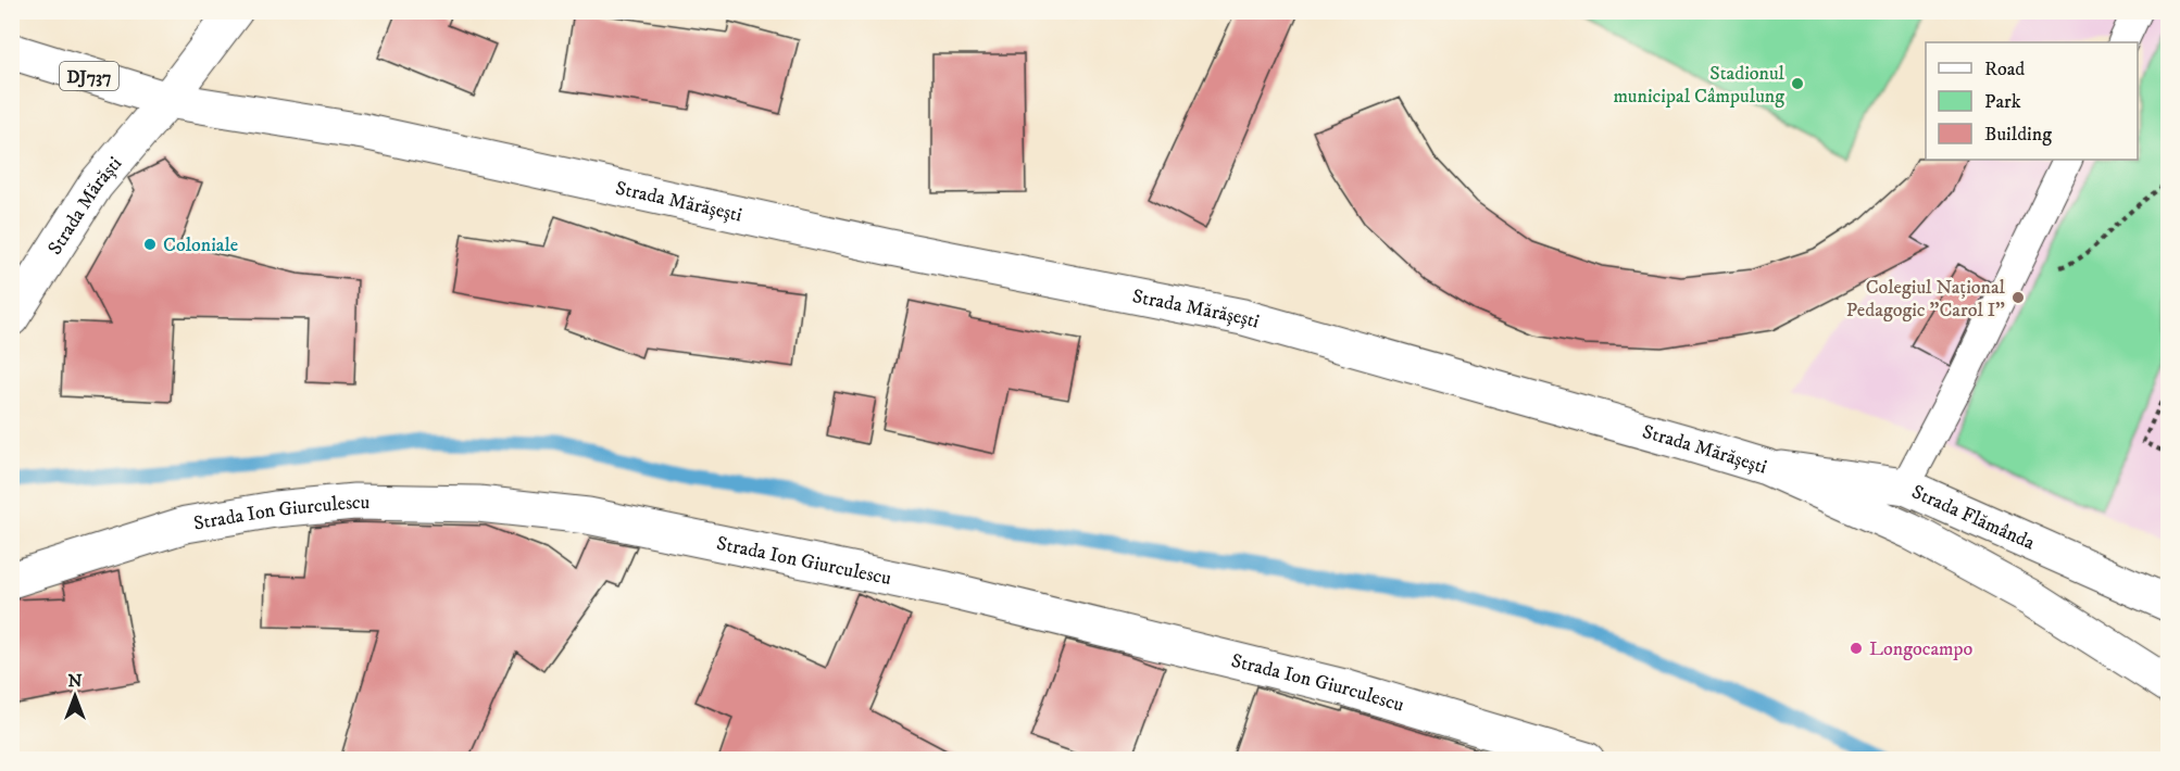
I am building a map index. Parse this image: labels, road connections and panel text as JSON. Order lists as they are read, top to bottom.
{
  "streets": {
    "main road": [
      "DJ737",
      "Strada Mărășești",
      "Strada Mărăști",
      "Strada Ion Giurculescu",
      "Strada Flămânda"
    ]
  },
  "crossings": [
    ["DJ737", "Strada Mărășești"],
    ["DJ737", "Strada Mărăști"],
    ["Strada Mărășești", "Strada Mărăști"],
    ["Strada Mărășești", "Strada Flămânda"]
  ],
  "places": [
    "Stadionul municipal Câmpulung",
    "Coloniale",
    "Colegiul Național Pedagogic ”Carol I”",
    "Longocampo"
  ],
  "legend": ["Road", "Park", "Building"],
  "north": "top"
}
